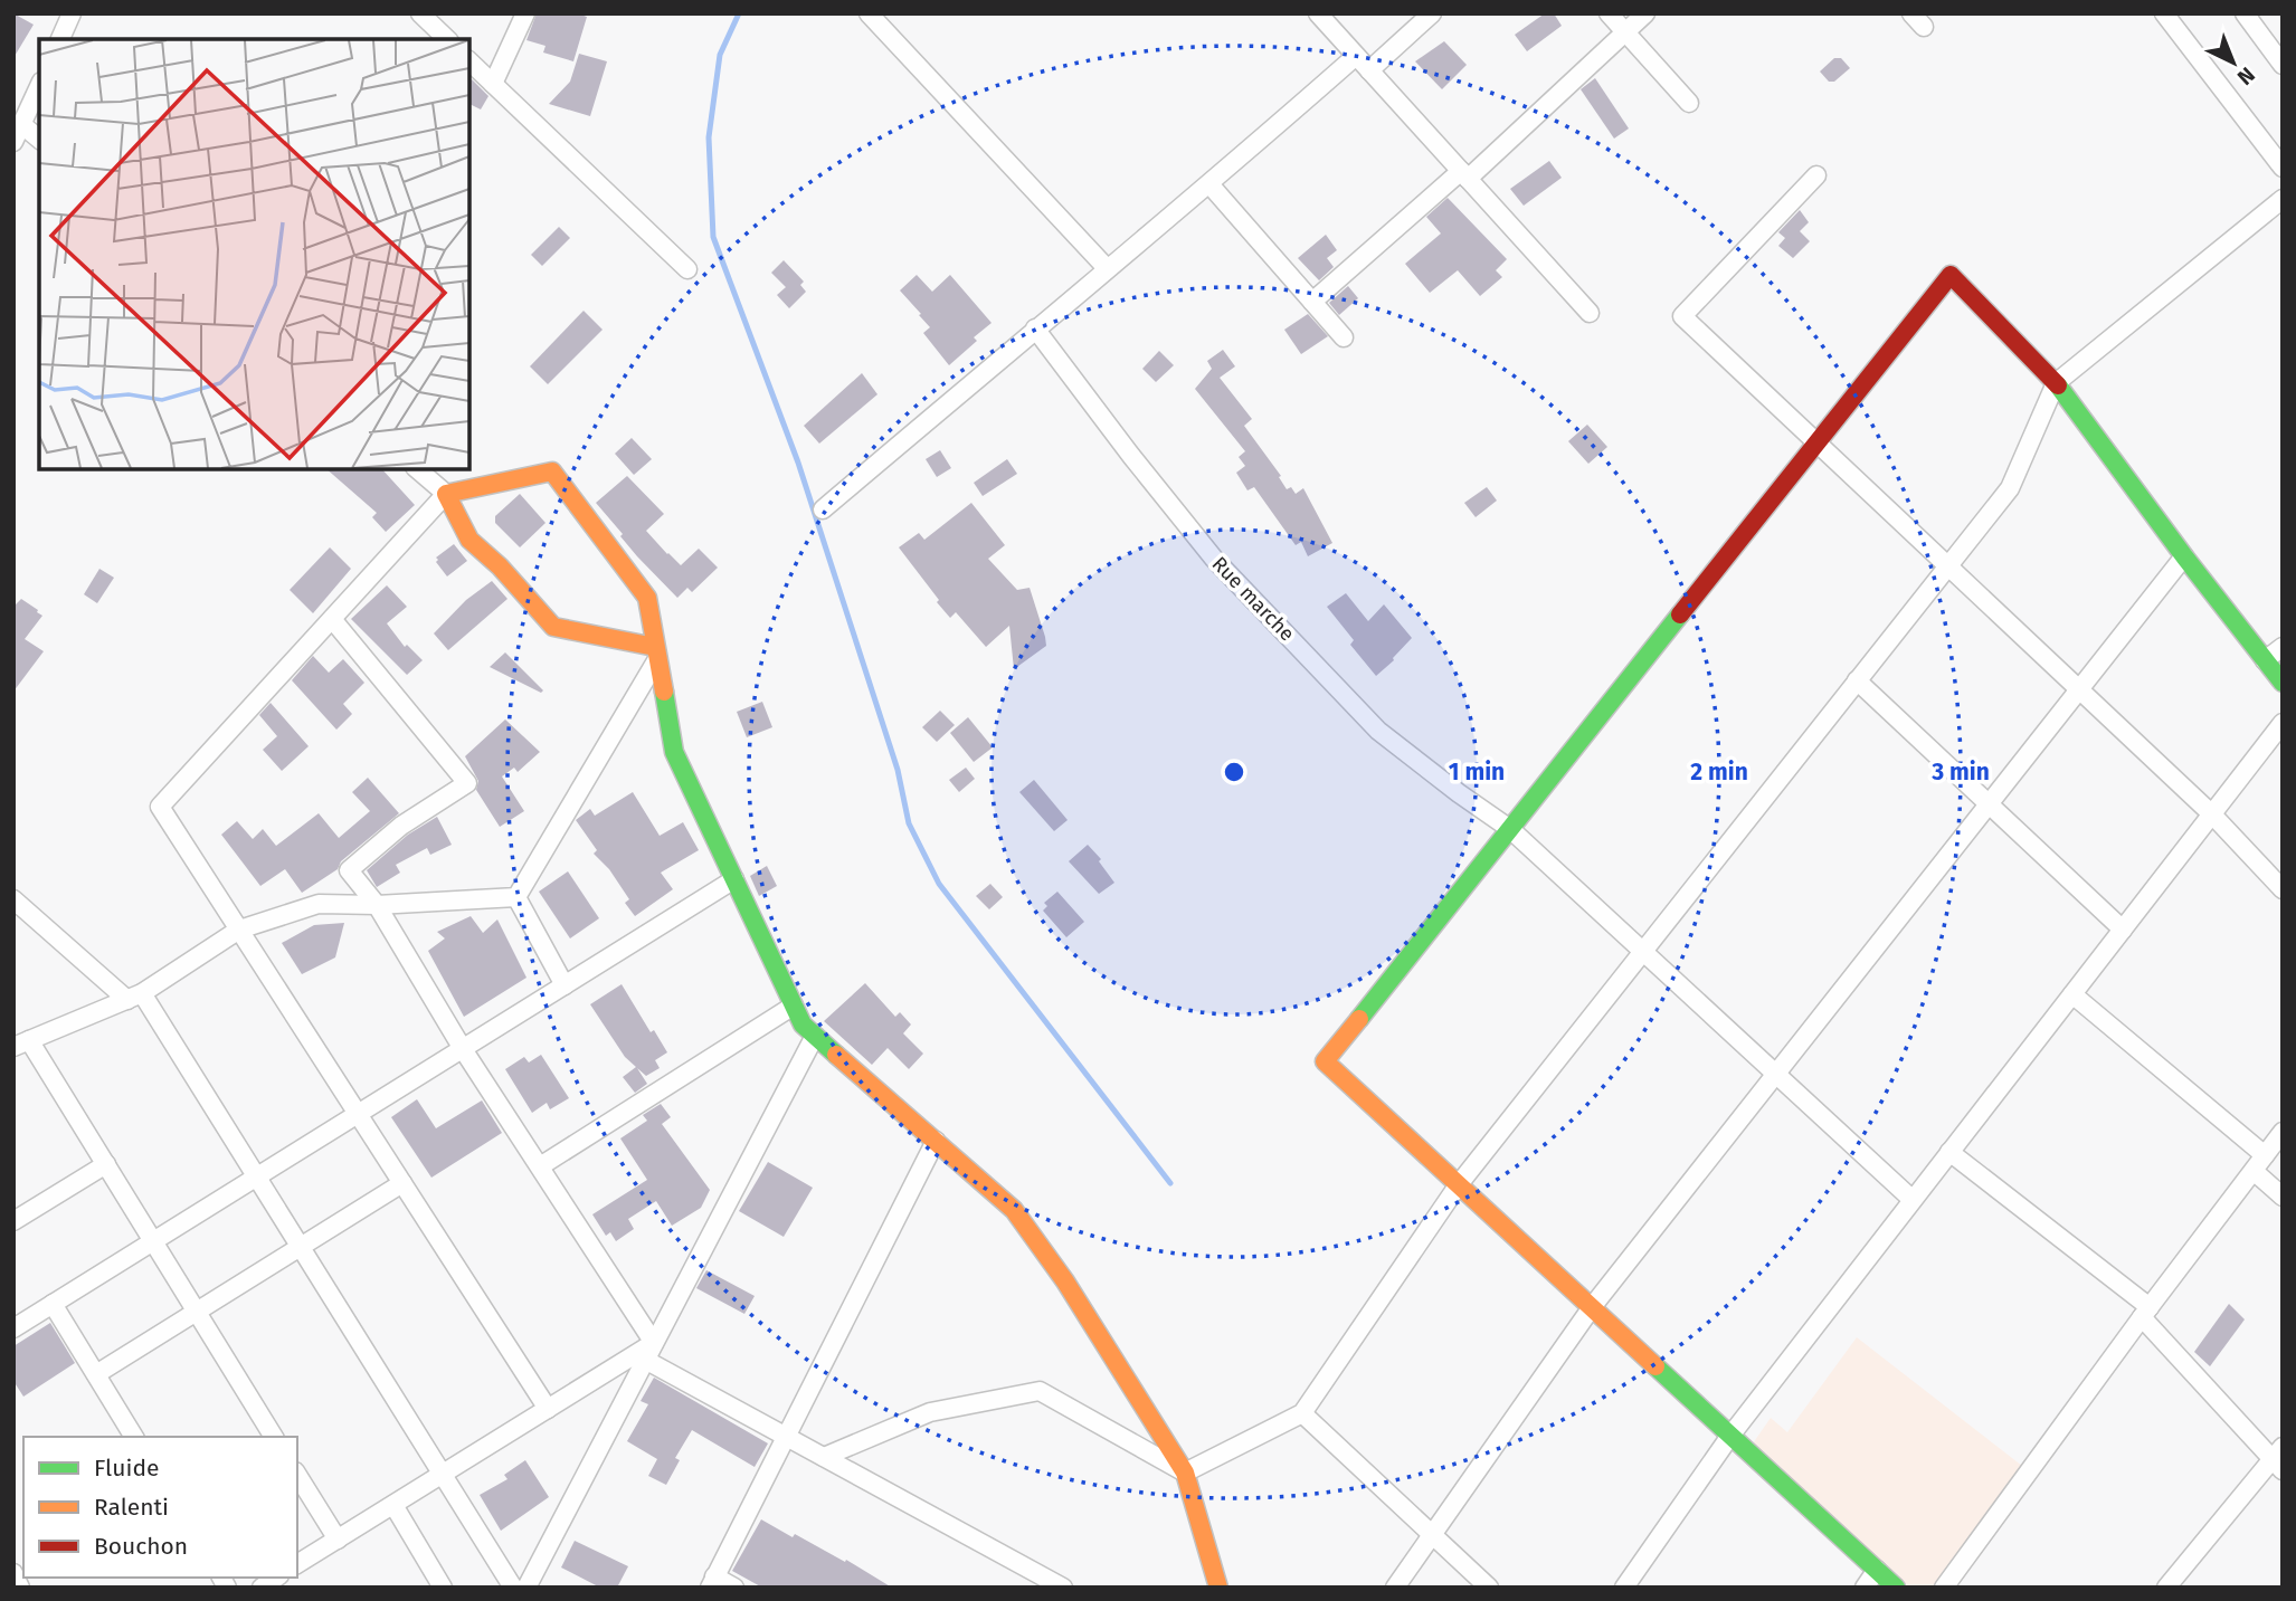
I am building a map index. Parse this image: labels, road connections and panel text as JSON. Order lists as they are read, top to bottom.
{
  "streets": {
    "street": ["Rue marche"]
  },
  "legend": ["Fluide", "Ralenti", "Bouchon"],
  "north": "bottom right",
  "rings": ["1 min", "2 min", "3 min"]
}
